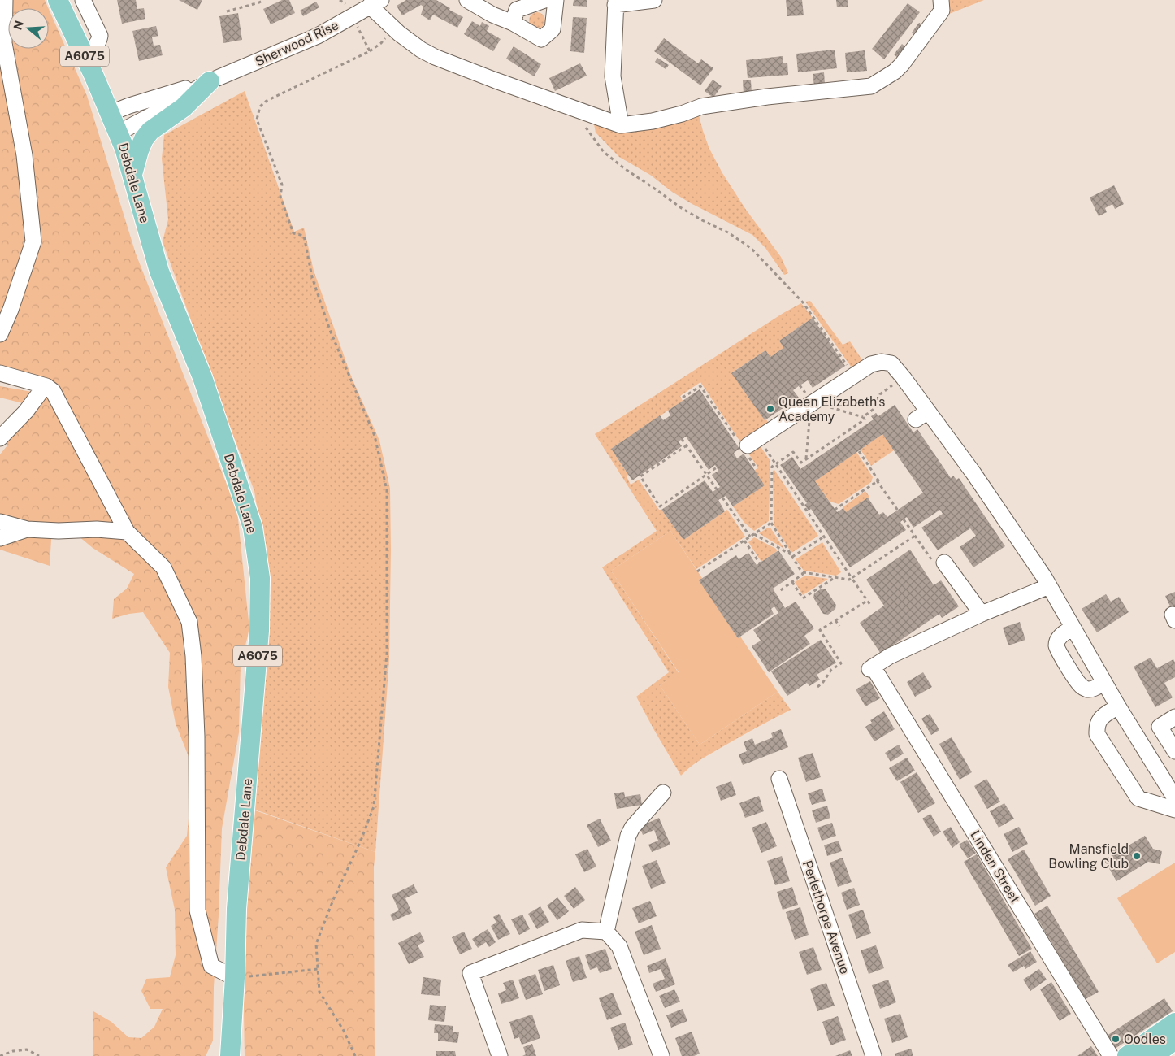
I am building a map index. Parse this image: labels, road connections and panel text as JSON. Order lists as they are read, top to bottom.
{
  "streets": {
    "main road": ["A6075", "Debdale Lane"],
    "street": ["Sherwood Rise", "Linden Street", "Perlethorpe Avenue"]
  },
  "crossings": [
    ["Sherwood Rise", "Debdale Lane"]
  ],
  "places": ["Queen Elizabeth's Academy", "Mansfield Bowling Club", "Oodles"],
  "north": "left"
}
